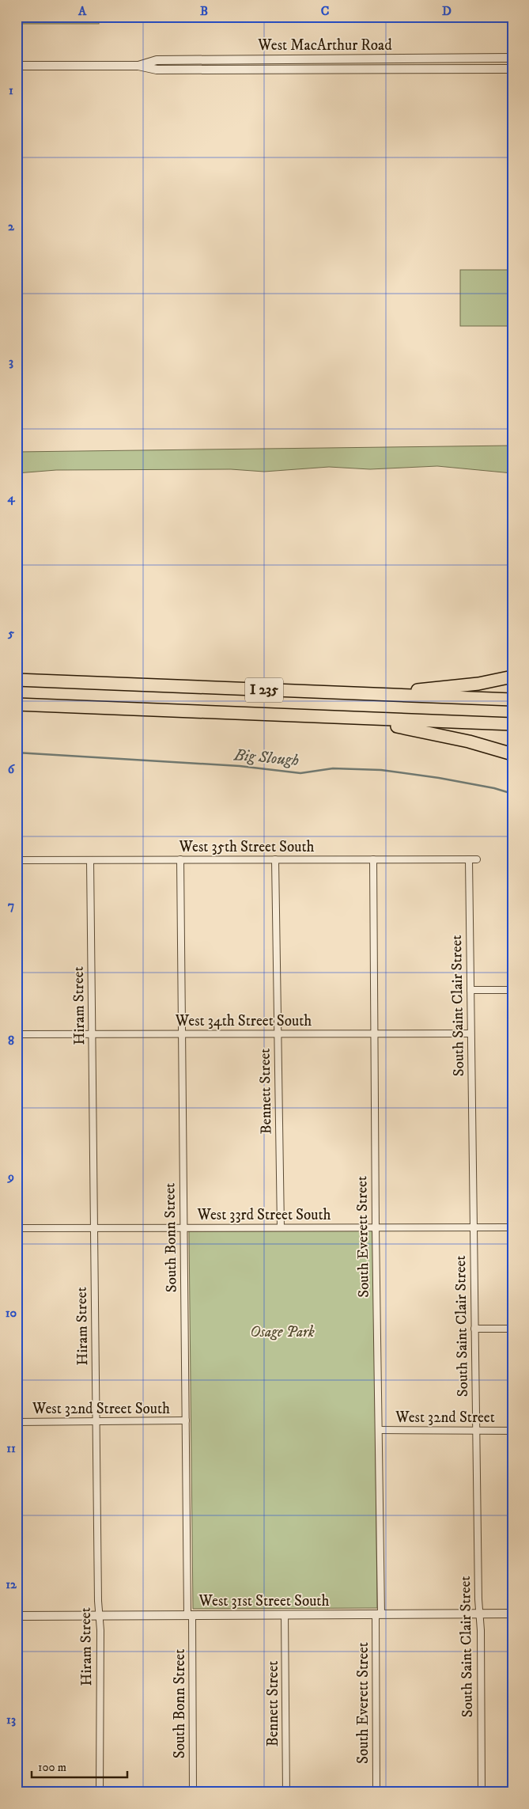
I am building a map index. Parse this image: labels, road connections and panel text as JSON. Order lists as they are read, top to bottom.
{
  "streets": {
    "highway": ["I 235"],
    "street": [
      "West MacArthur Road",
      "West 35th Street South",
      "Hiram Street",
      "South Saint Clair Street",
      "West 34th Street South",
      "Bennett Street",
      "West 33rd Street South",
      "South Everett Street",
      "South Bonn Street",
      "West 32nd Street South",
      "West 32nd Street",
      "West 31st Street South"
    ]
  },
  "crossings": [
    ["West 35th Street South", "Hiram Street"],
    ["West 35th Street South", "South Saint Clair Street"],
    ["West 35th Street South", "Bennett Street"],
    ["West 35th Street South", "South Everett Street"],
    ["West 35th Street South", "South Bonn Street"],
    ["Hiram Street", "West 34th Street South"],
    ["Hiram Street", "West 33rd Street South"],
    ["Hiram Street", "West 32nd Street South"],
    ["Hiram Street", "West 31st Street South"],
    ["South Saint Clair Street", "West 34th Street South"],
    ["South Saint Clair Street", "West 33rd Street South"],
    ["South Saint Clair Street", "West 32nd Street"],
    ["South Saint Clair Street", "West 31st Street South"],
    ["West 34th Street South", "Bennett Street"],
    ["West 34th Street South", "South Everett Street"],
    ["West 34th Street South", "South Bonn Street"],
    ["Bennett Street", "West 33rd Street South"],
    ["Bennett Street", "West 31st Street South"],
    ["West 33rd Street South", "South Everett Street"],
    ["West 33rd Street South", "South Bonn Street"],
    ["South Everett Street", "West 32nd Street"],
    ["South Everett Street", "West 31st Street South"],
    ["South Bonn Street", "West 32nd Street South"],
    ["South Bonn Street", "West 31st Street South"]
  ],
  "water": ["Big Slough"],
  "parks": ["Osage Park"],
  "scale_bar": "100 m",
  "grid": {
    "columns": [
      "A",
      "B",
      "C",
      "D"
    ],
    "rows": [
      "1",
      "2",
      "3",
      "4",
      "5",
      "6",
      "7",
      "8",
      "9",
      "10",
      "11",
      "12",
      "13"
    ]
  }
}
